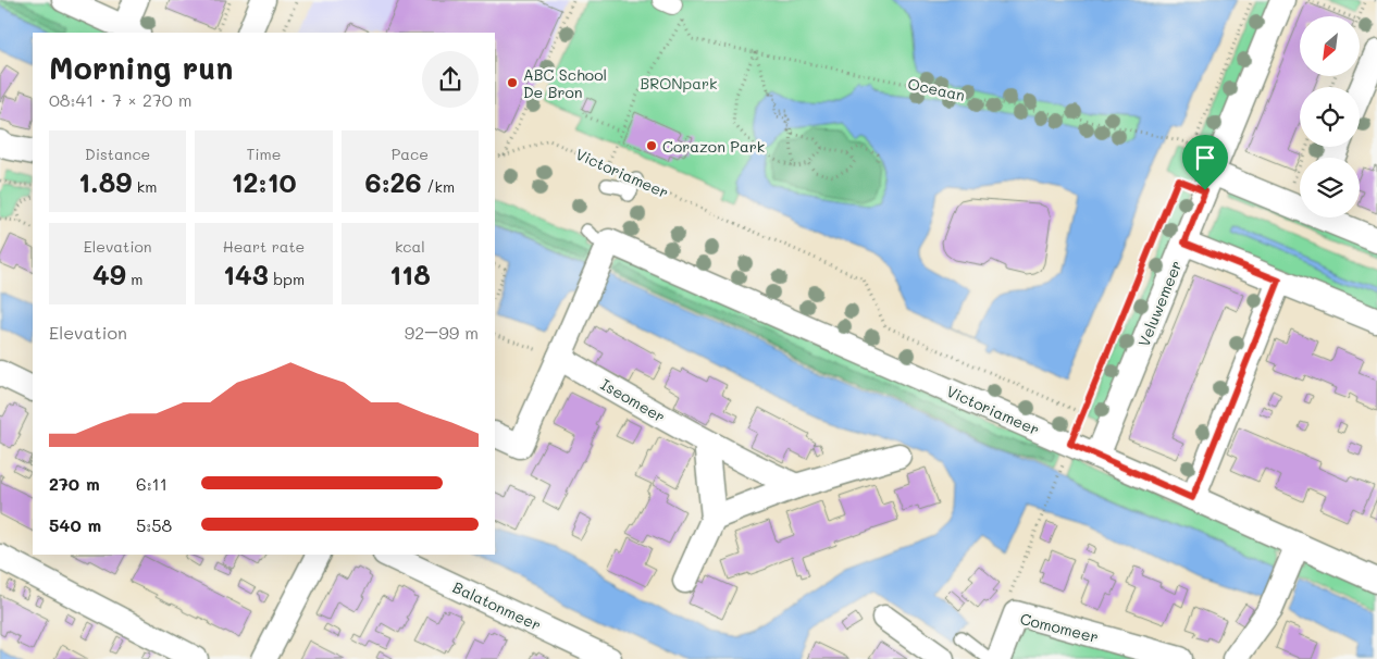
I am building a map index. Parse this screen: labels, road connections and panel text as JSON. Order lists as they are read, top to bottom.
{
  "streets": {
    "street": [
      "Victoriameer",
      "Veluwemeer",
      "Iseomeer",
      "Balatonmeer",
      "Comomeer"
    ],
    "path": ["Oceaan"]
  },
  "crossings": [
    ["Victoriameer", "Veluwemeer"]
  ],
  "parks": ["BRONpark"],
  "places": ["ABC School De Bron", "Corazon Park"],
  "north": "bottom left",
  "page": {
    "heading": ["Morning run", "08:41 · 7 × 270 m"],
    "stats": [
      ["Distance", "1.89 km"],
      ["Time", "12:10"],
      ["Pace", "6:26 /km"],
      ["Elevation", "49 m"],
      ["Heart rate", "143 bpm"],
      ["kcal", "118"]
    ],
    "chart": ["Elevation", "92–99 m"],
    "list": [
      {
        "name": "270 m",
        "note": "6:11"
      },
      {
        "name": "540 m",
        "note": "5:58"
      }
    ]
  }
}
